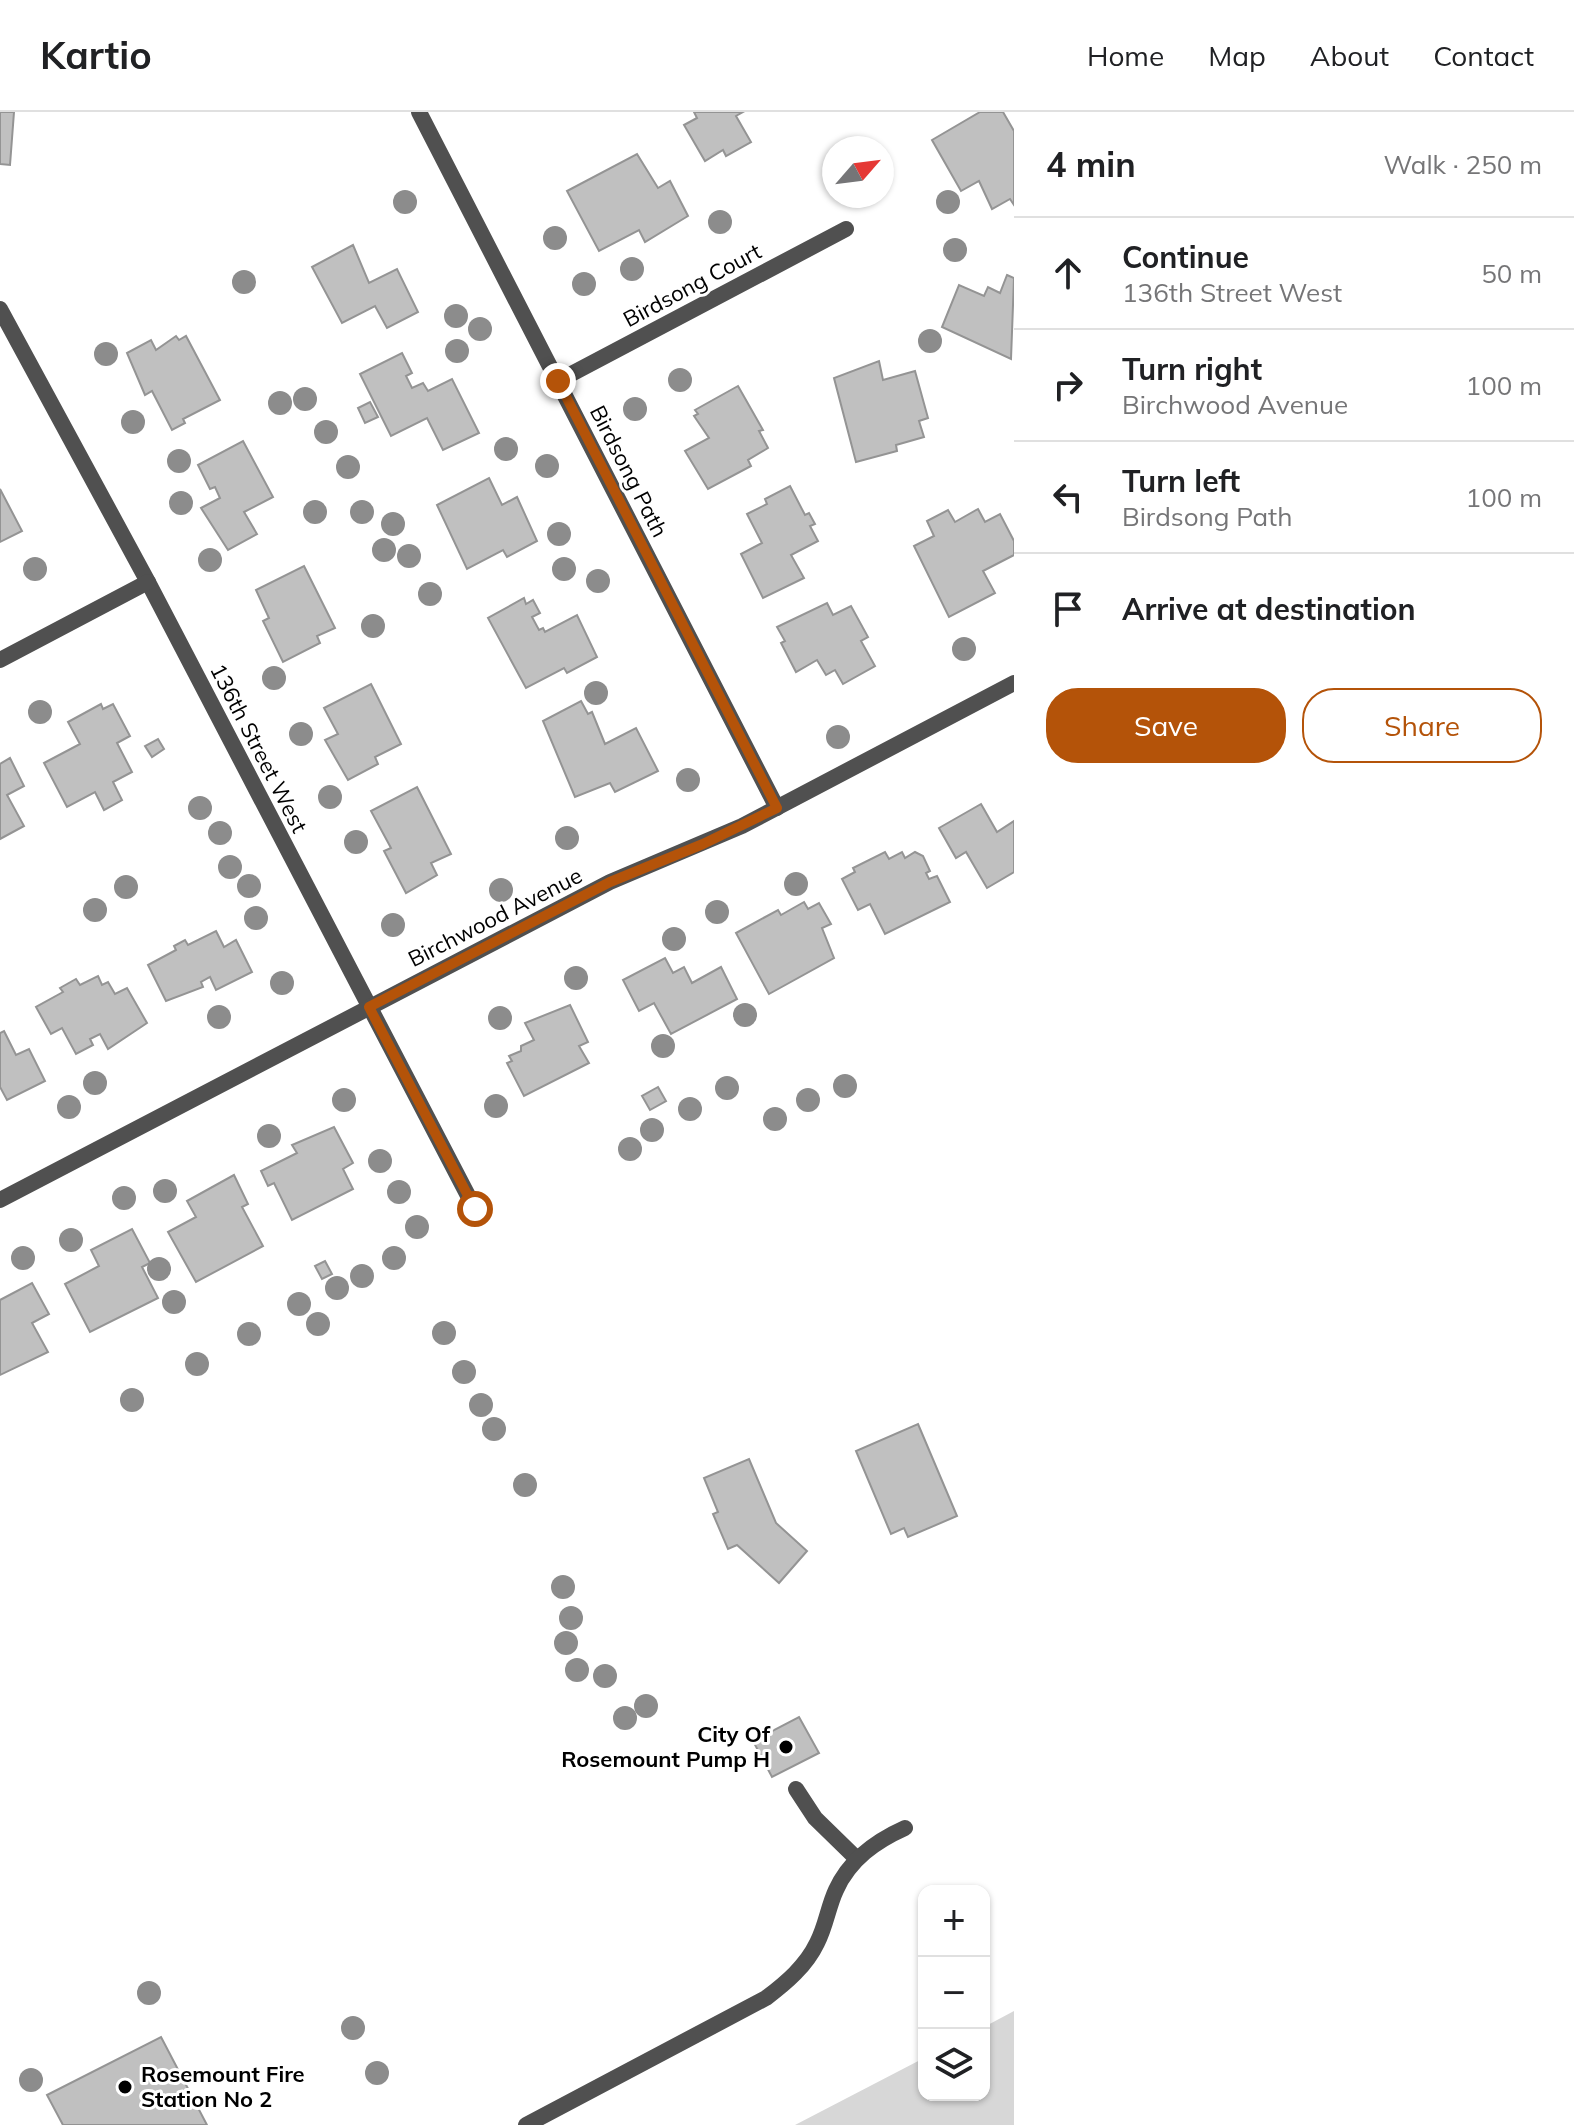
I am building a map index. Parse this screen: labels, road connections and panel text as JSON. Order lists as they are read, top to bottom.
{
  "streets": {
    "street": [
      "Birdsong Court",
      "Birdsong Path",
      "136th Street West",
      "Birchwood Avenue"
    ]
  },
  "crossings": [
    ["Birdsong Court", "Birdsong Path"],
    ["Birdsong Path", "Birchwood Avenue"],
    ["136th Street West", "Birchwood Avenue"]
  ],
  "places": ["City Of Rosemount Pump H", "Rosemount Fire Station No 2"],
  "north": "top right",
  "page": {
    "header": "Kartio",
    "nav": [
      "Home",
      "Map",
      "About",
      "Contact"
    ],
    "heading": ["4 min", "Walk · 250 m"],
    "list": [
      ["Continue", "136th Street West", "50 m"],
      ["Turn right", "Birchwood Avenue", "100 m"],
      ["Turn left", "Birdsong Path", "100 m"],
      "Arrive at destination"
    ],
    "buttons": ["Save", "Share"],
    "map_buttons": ["+", "−"]
  }
}
